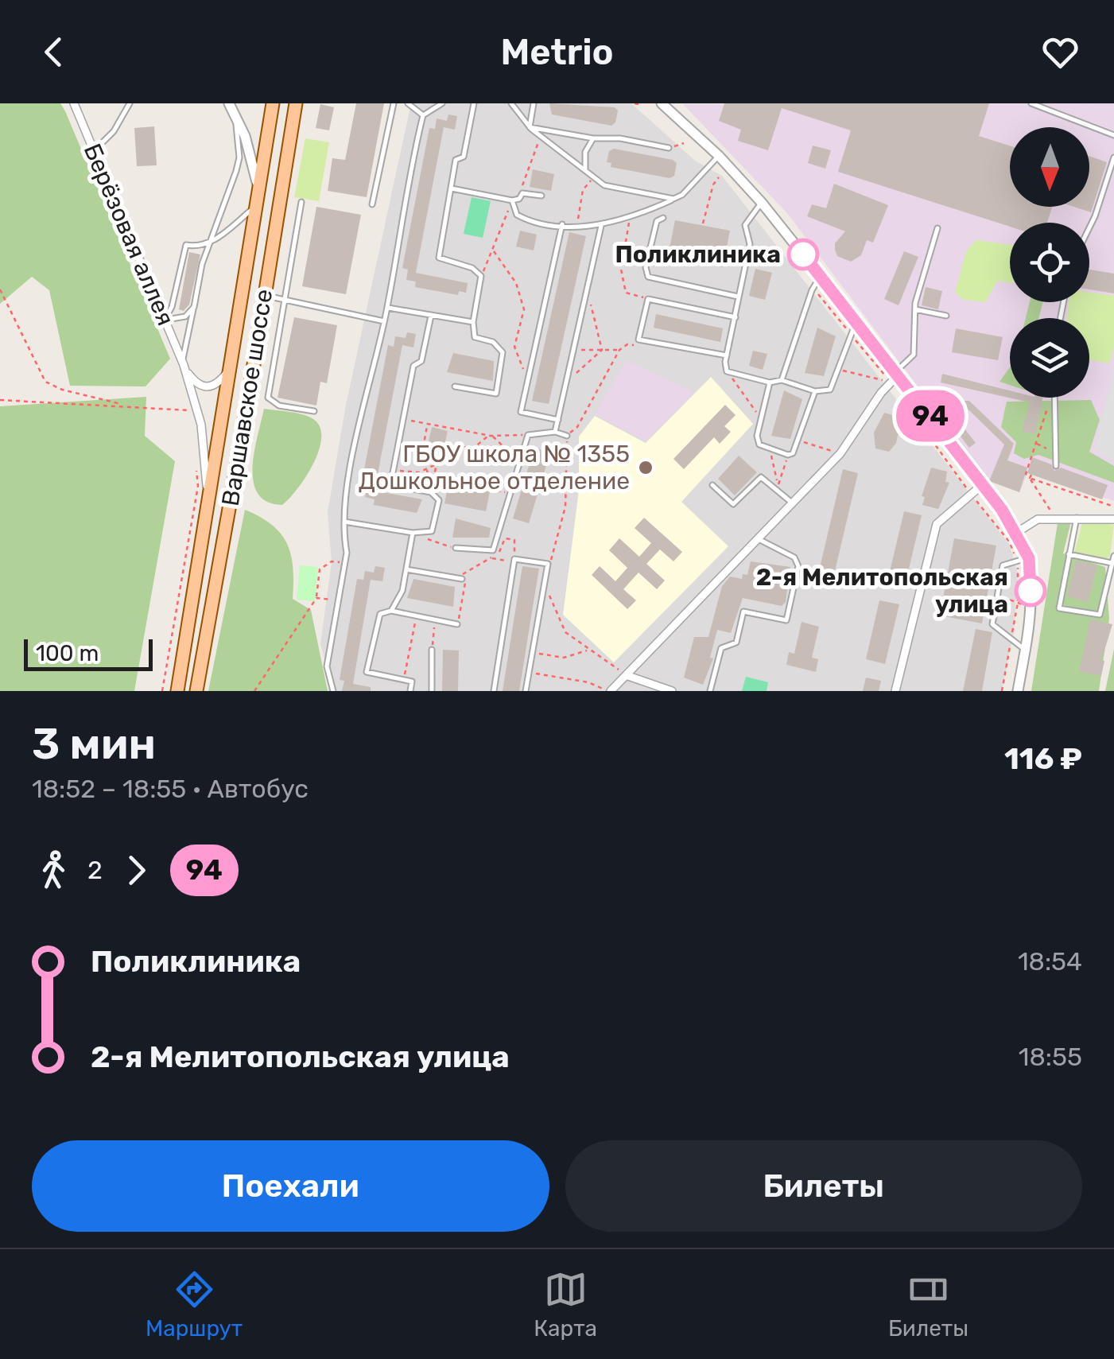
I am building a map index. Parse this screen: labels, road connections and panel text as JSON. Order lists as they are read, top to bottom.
{
  "streets": {
    "main road": ["Варшавское шоссе"],
    "street": ["Берёзовая аллея"]
  },
  "crossings": [
    ["Берёзовая аллея", "Варшавское шоссе"]
  ],
  "places": ["Поликлиника", "ГБОУ школа № 1355 Дошкольное отделение", "2-я Мелитопольская улица"],
  "lines": ["bus line 94"],
  "scale_bar": "100 m",
  "north": "bottom",
  "page": {
    "header": "Metrio",
    "on_map": "94",
    "scale": "100 m",
    "heading": ["3 мин", "18:52 – 18:55 · Автобус", "116 ₽"],
    "legs": ["2", "94"],
    "list": [
      {
        "name": "Поликлиника",
        "value": "18:54"
      },
      {
        "name": "2-я Мелитопольская улица",
        "value": "18:55"
      }
    ],
    "buttons": ["Поехали", "Билеты"],
    "tabs": ["Маршрут", "Карта", "Билеты"]
  }
}
